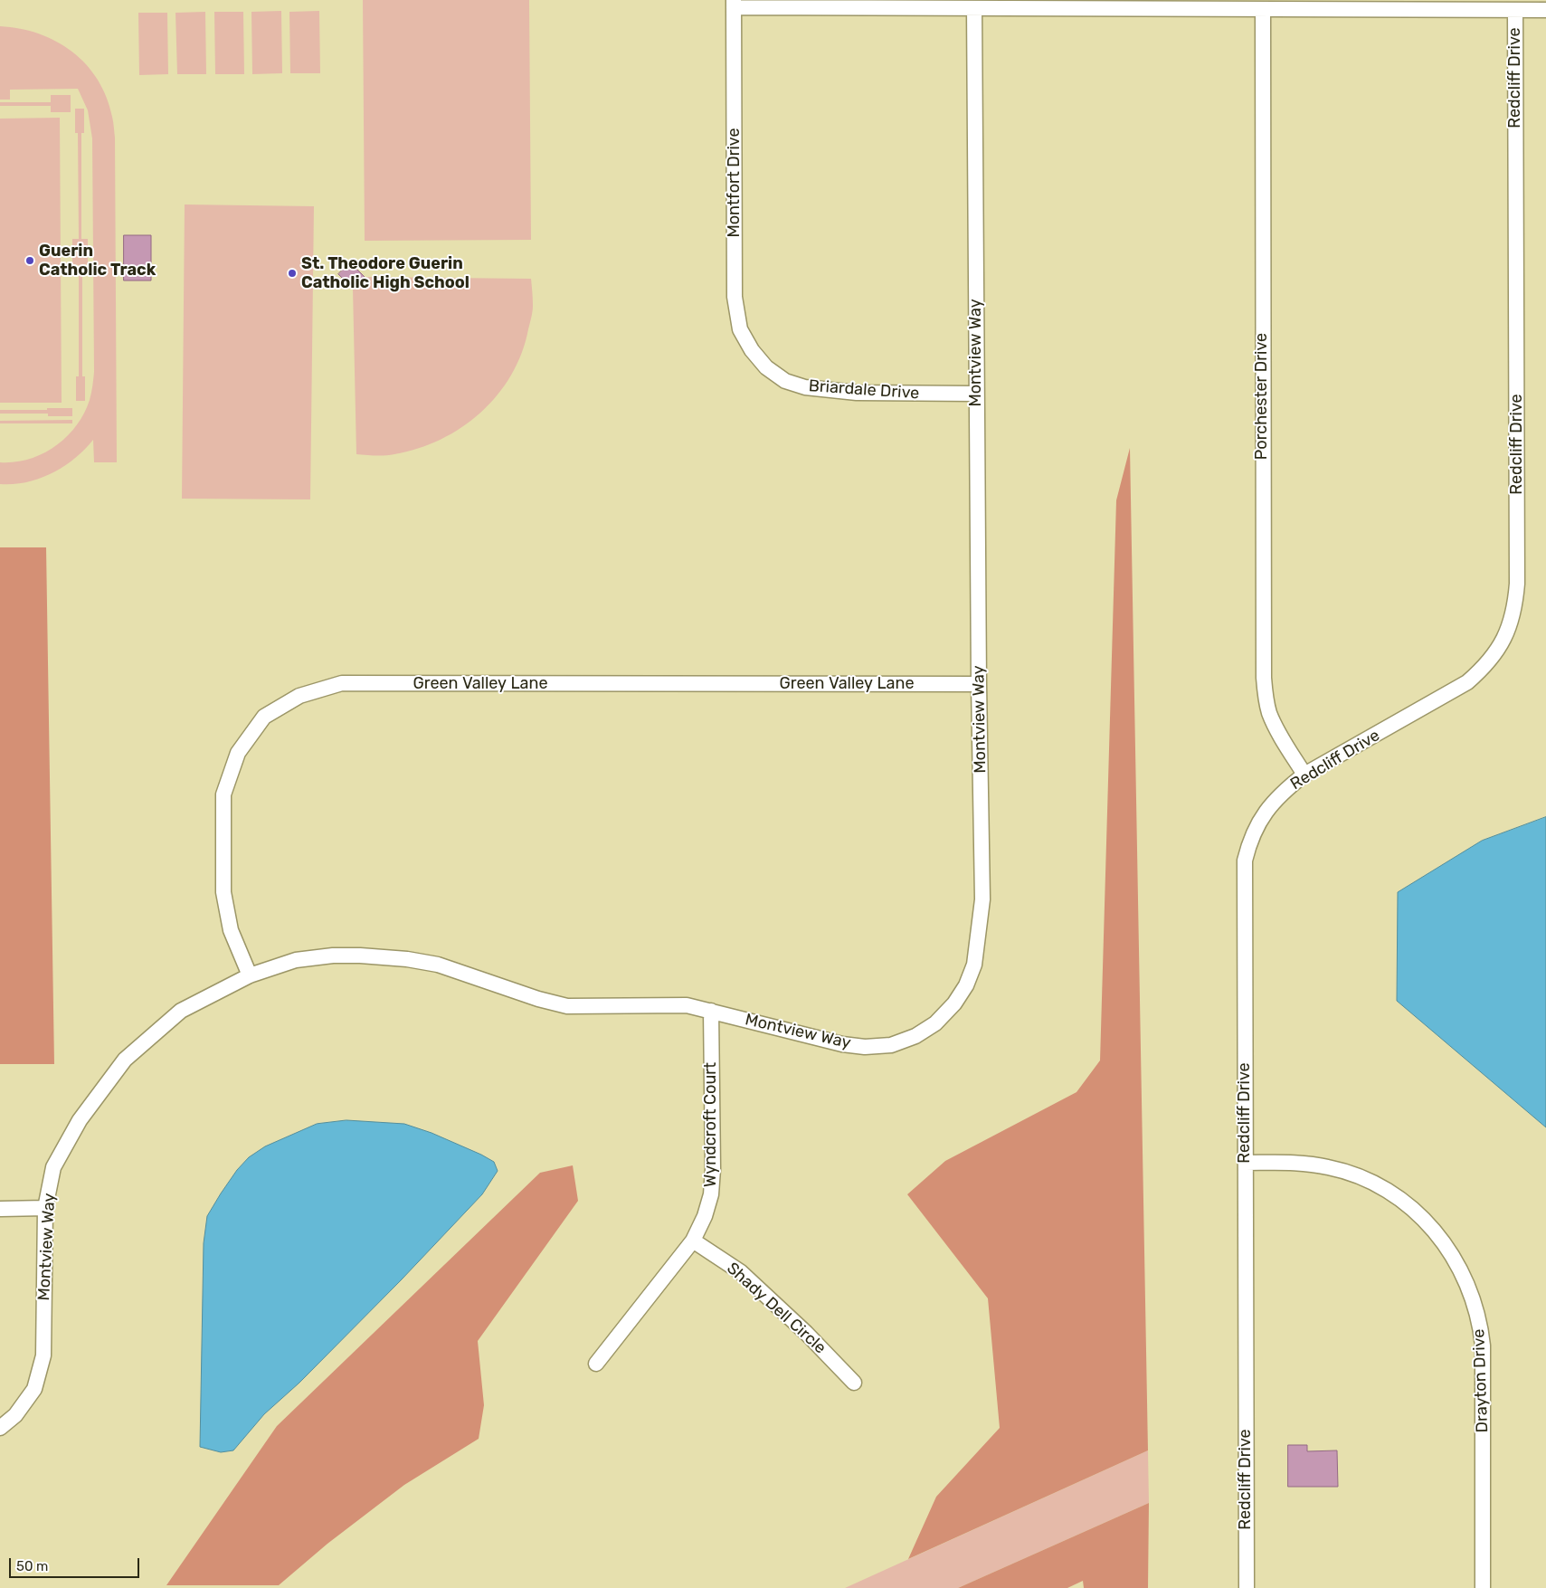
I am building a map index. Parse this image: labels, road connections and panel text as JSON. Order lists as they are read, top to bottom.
{
  "streets": {
    "street": [
      "Redcliff Drive",
      "Montfort Drive",
      "Montview Way",
      "Briardale Drive",
      "Porchester Drive",
      "Green Valley Lane",
      "Wyndcroft Court",
      "Shady Dell Circle",
      "Drayton Drive"
    ]
  },
  "crossings": [
    ["Redcliff Drive", "Porchester Drive"],
    ["Redcliff Drive", "Drayton Drive"],
    ["Montfort Drive", "Briardale Drive"],
    ["Montview Way", "Briardale Drive"],
    ["Montview Way", "Green Valley Lane"],
    ["Montview Way", "Wyndcroft Court"],
    ["Wyndcroft Court", "Shady Dell Circle"]
  ],
  "places": ["Guerin Catholic Track", "St. Theodore Guerin Catholic High School"],
  "scale_bar": "50 m"
}
